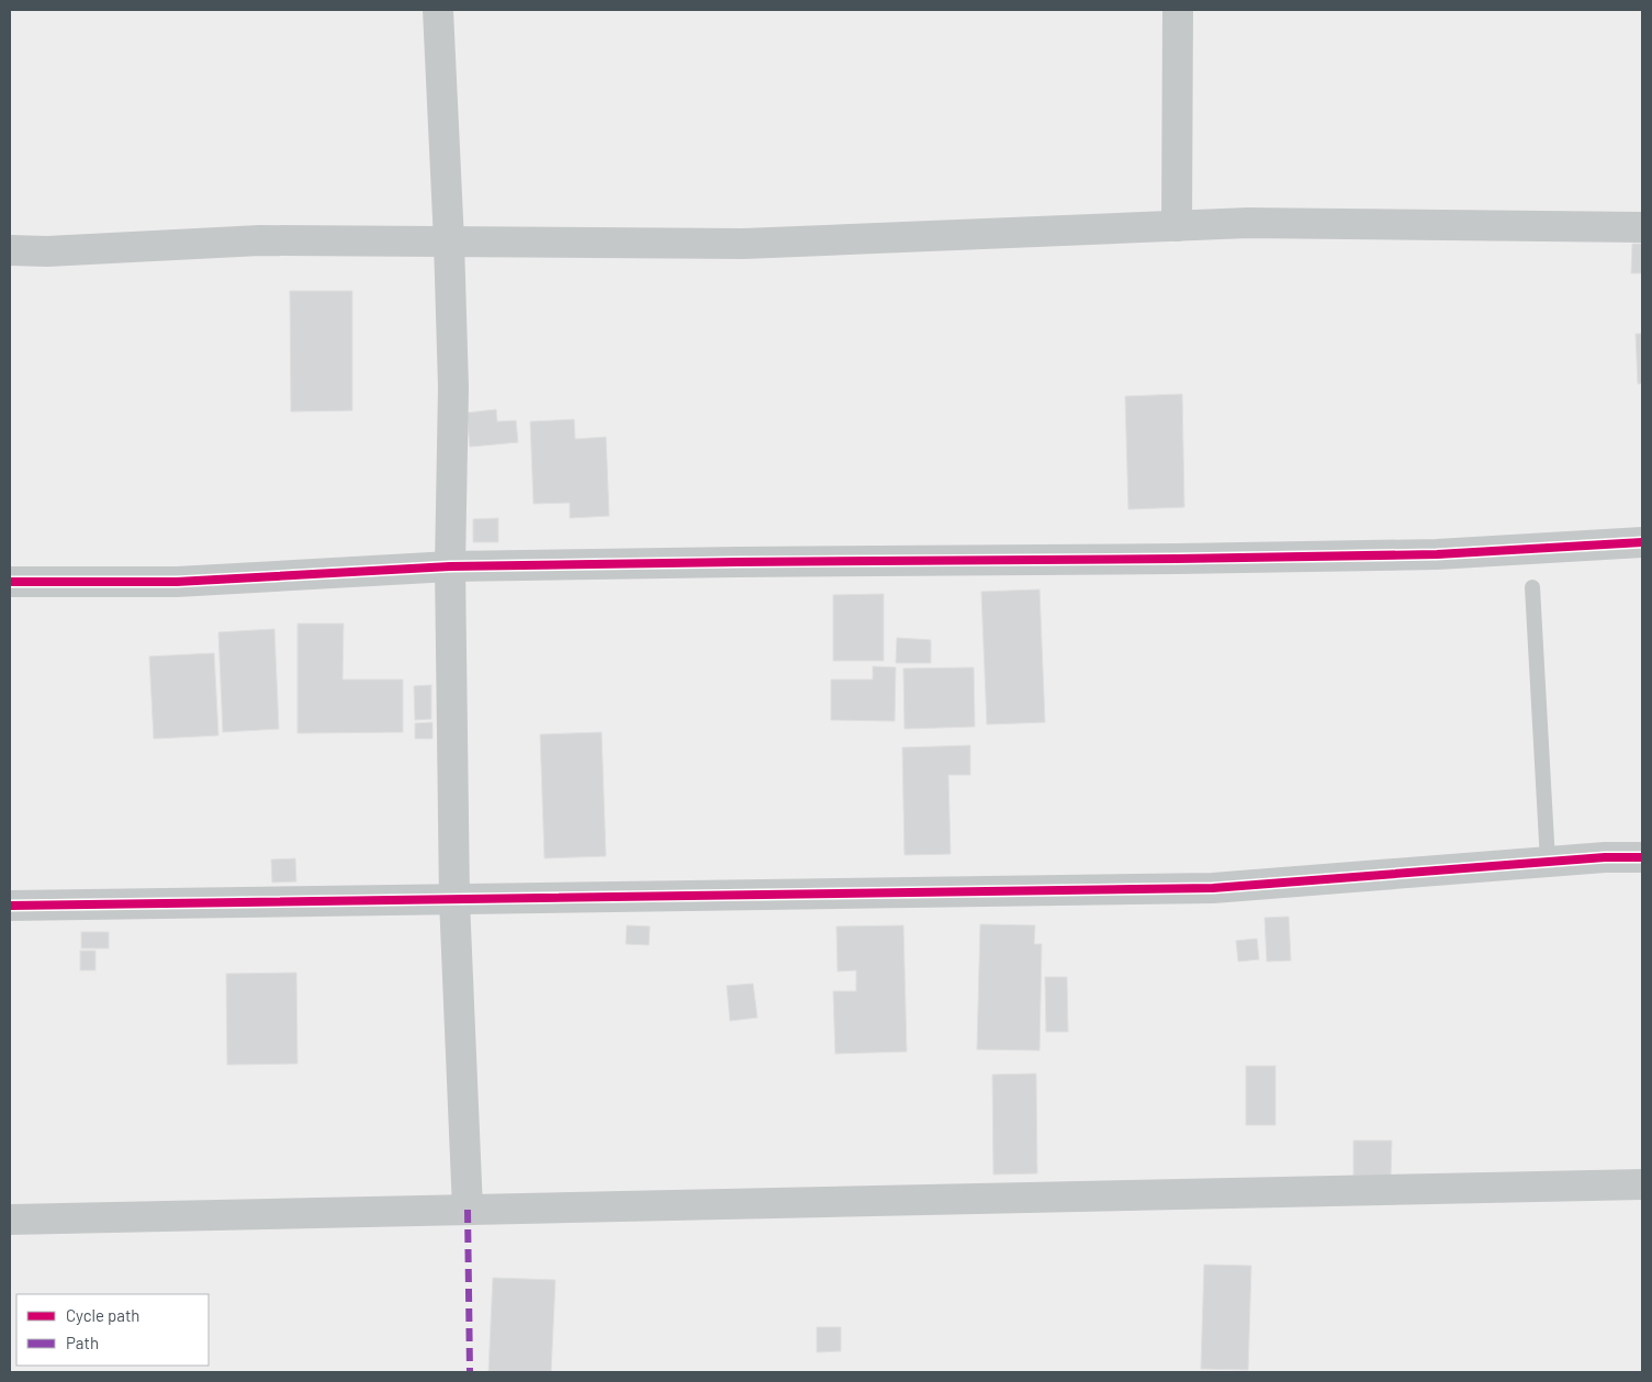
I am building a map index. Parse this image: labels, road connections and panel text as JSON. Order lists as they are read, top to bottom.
{
  "legend": ["Cycle path", "Path"]
}
